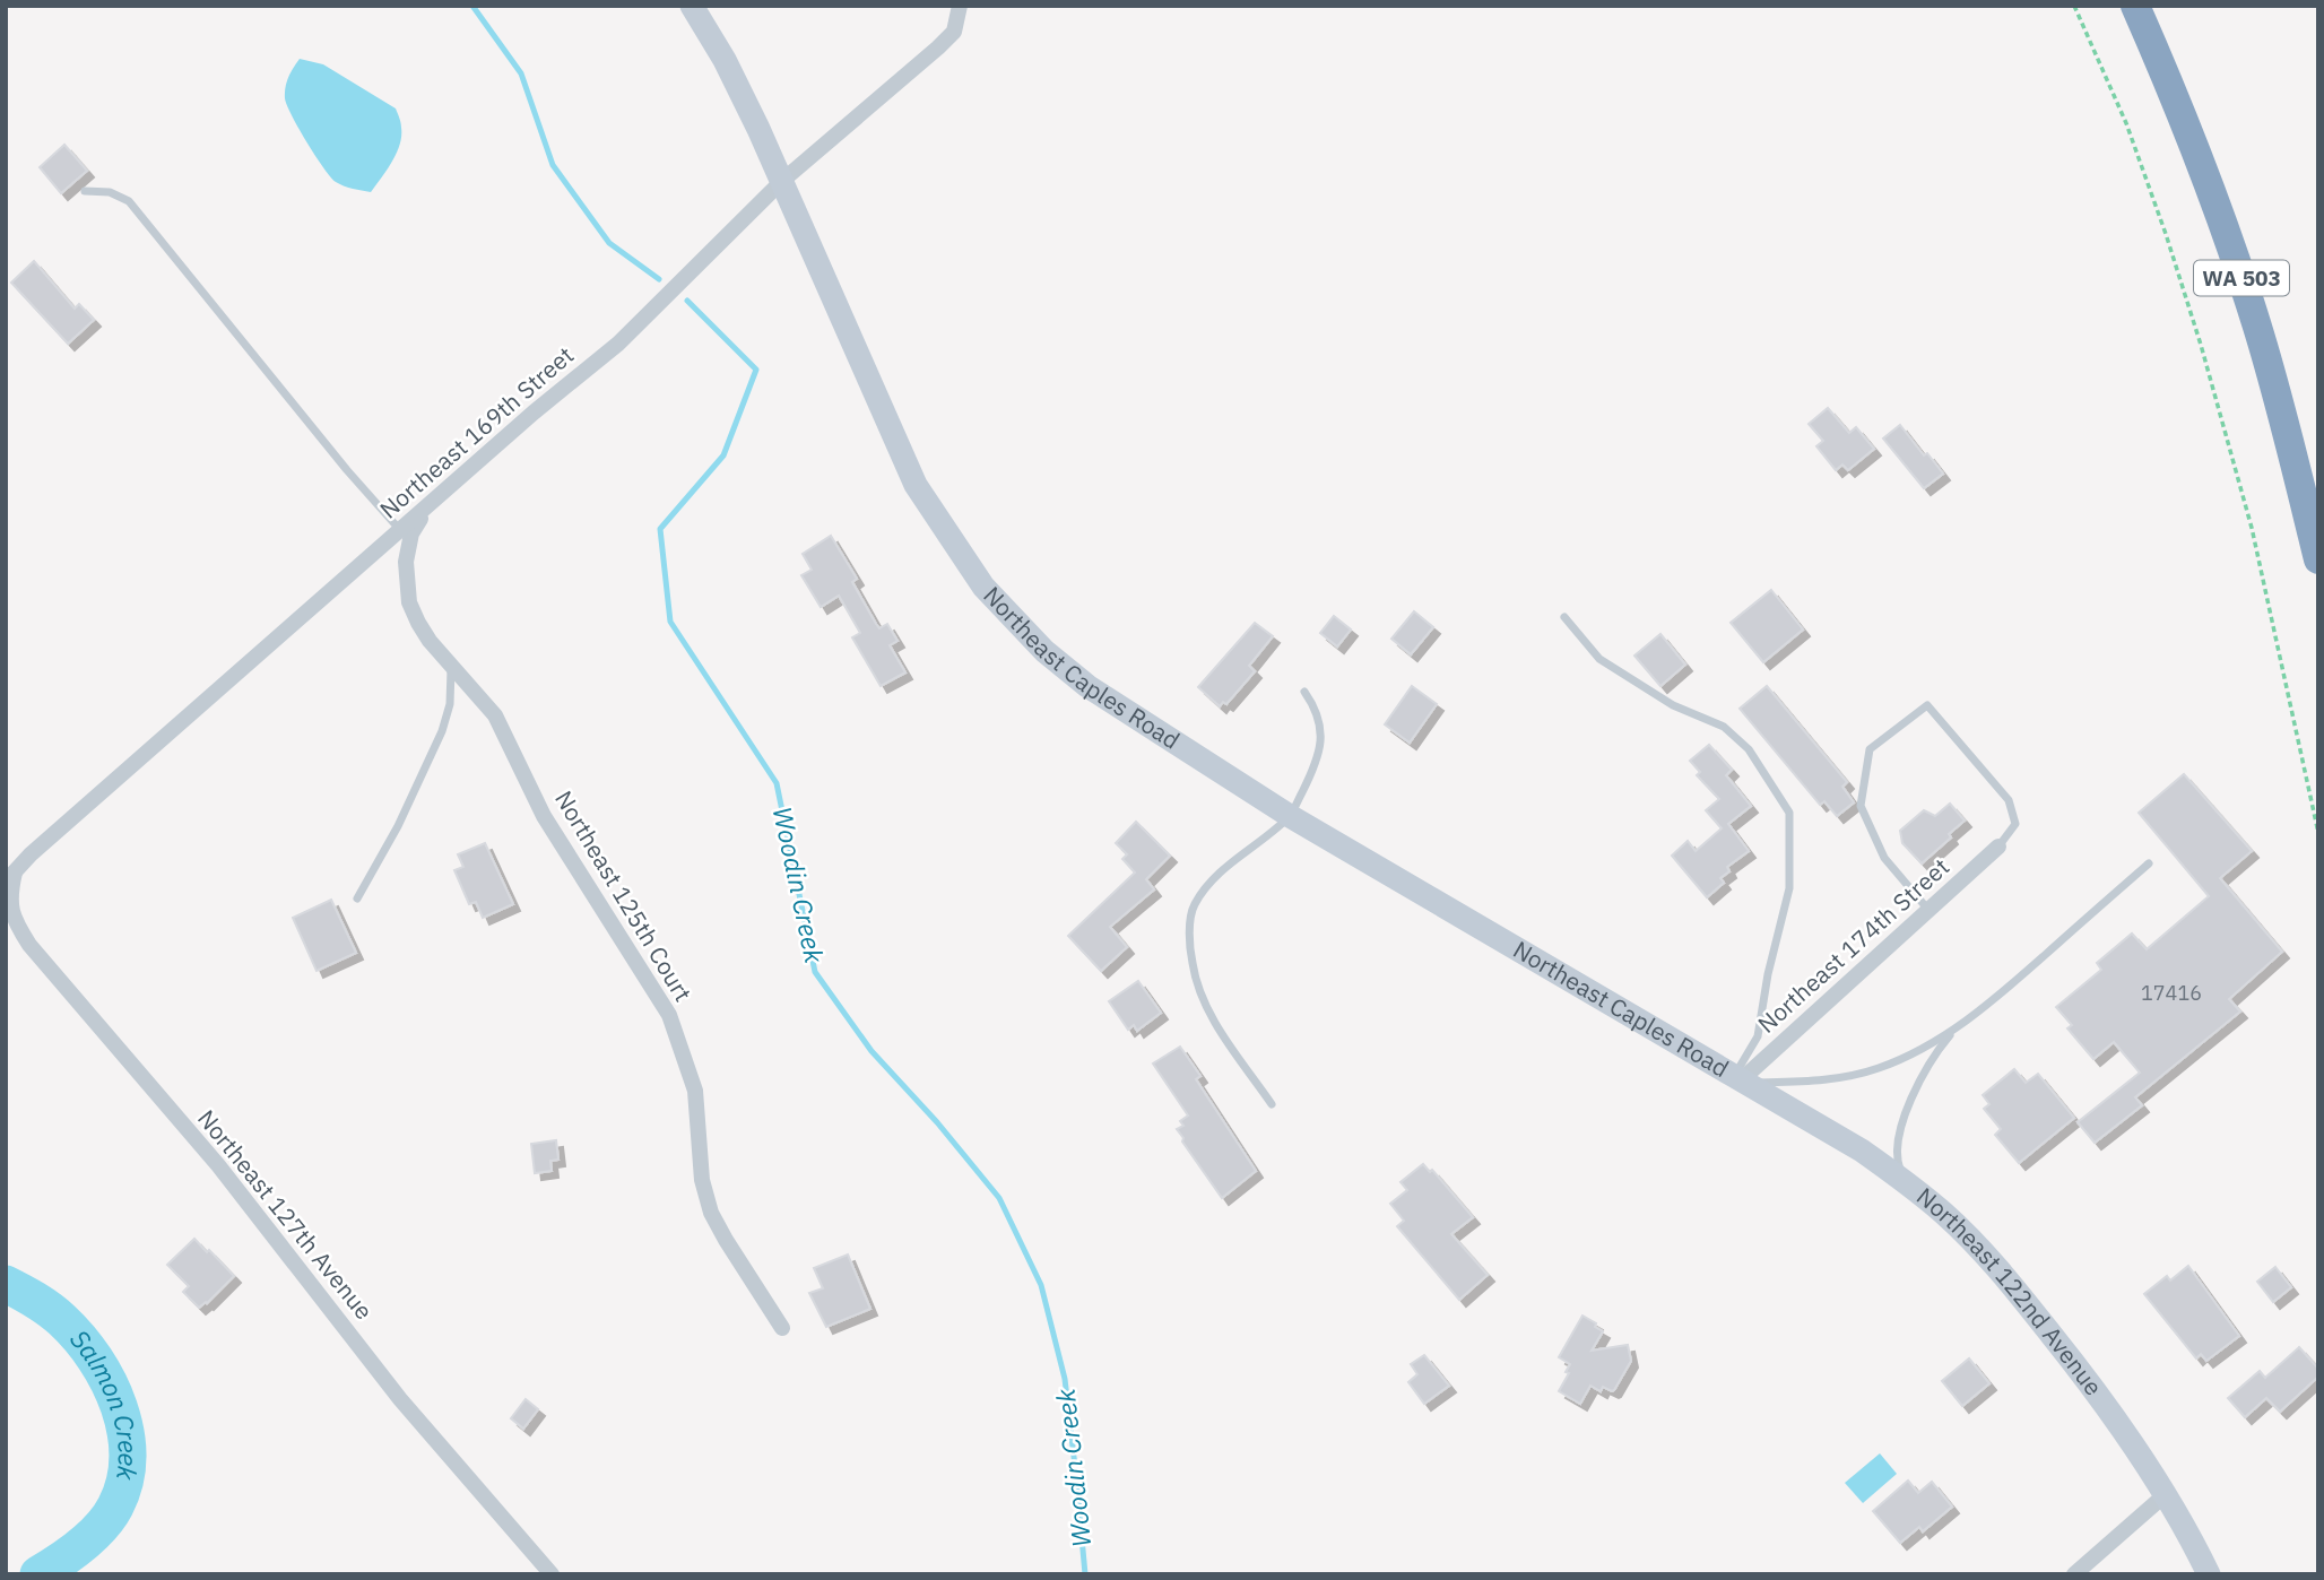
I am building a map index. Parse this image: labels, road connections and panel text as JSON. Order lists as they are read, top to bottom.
{
  "streets": {
    "highway": ["WA 503"],
    "main road": ["Northeast Caples Road", "Northeast 122nd Avenue"],
    "street": [
      "Northeast 169th Street",
      "Northeast 125th Court",
      "Northeast 174th Street",
      "Northeast 127th Avenue"
    ]
  },
  "crossings": [
    ["Northeast 169th Street", "Northeast Caples Road"],
    ["Northeast 169th Street", "Northeast 125th Court"],
    ["Northeast 169th Street", "Northeast 127th Avenue"],
    ["Northeast Caples Road", "Northeast 174th Street"],
    ["Northeast Caples Road", "Northeast 122nd Avenue"],
    ["Northeast 174th Street", "Northeast 122nd Avenue"]
  ],
  "water": ["Woodin Creek", "Salmon Creek"],
  "house_numbers": ["17416"]
}
